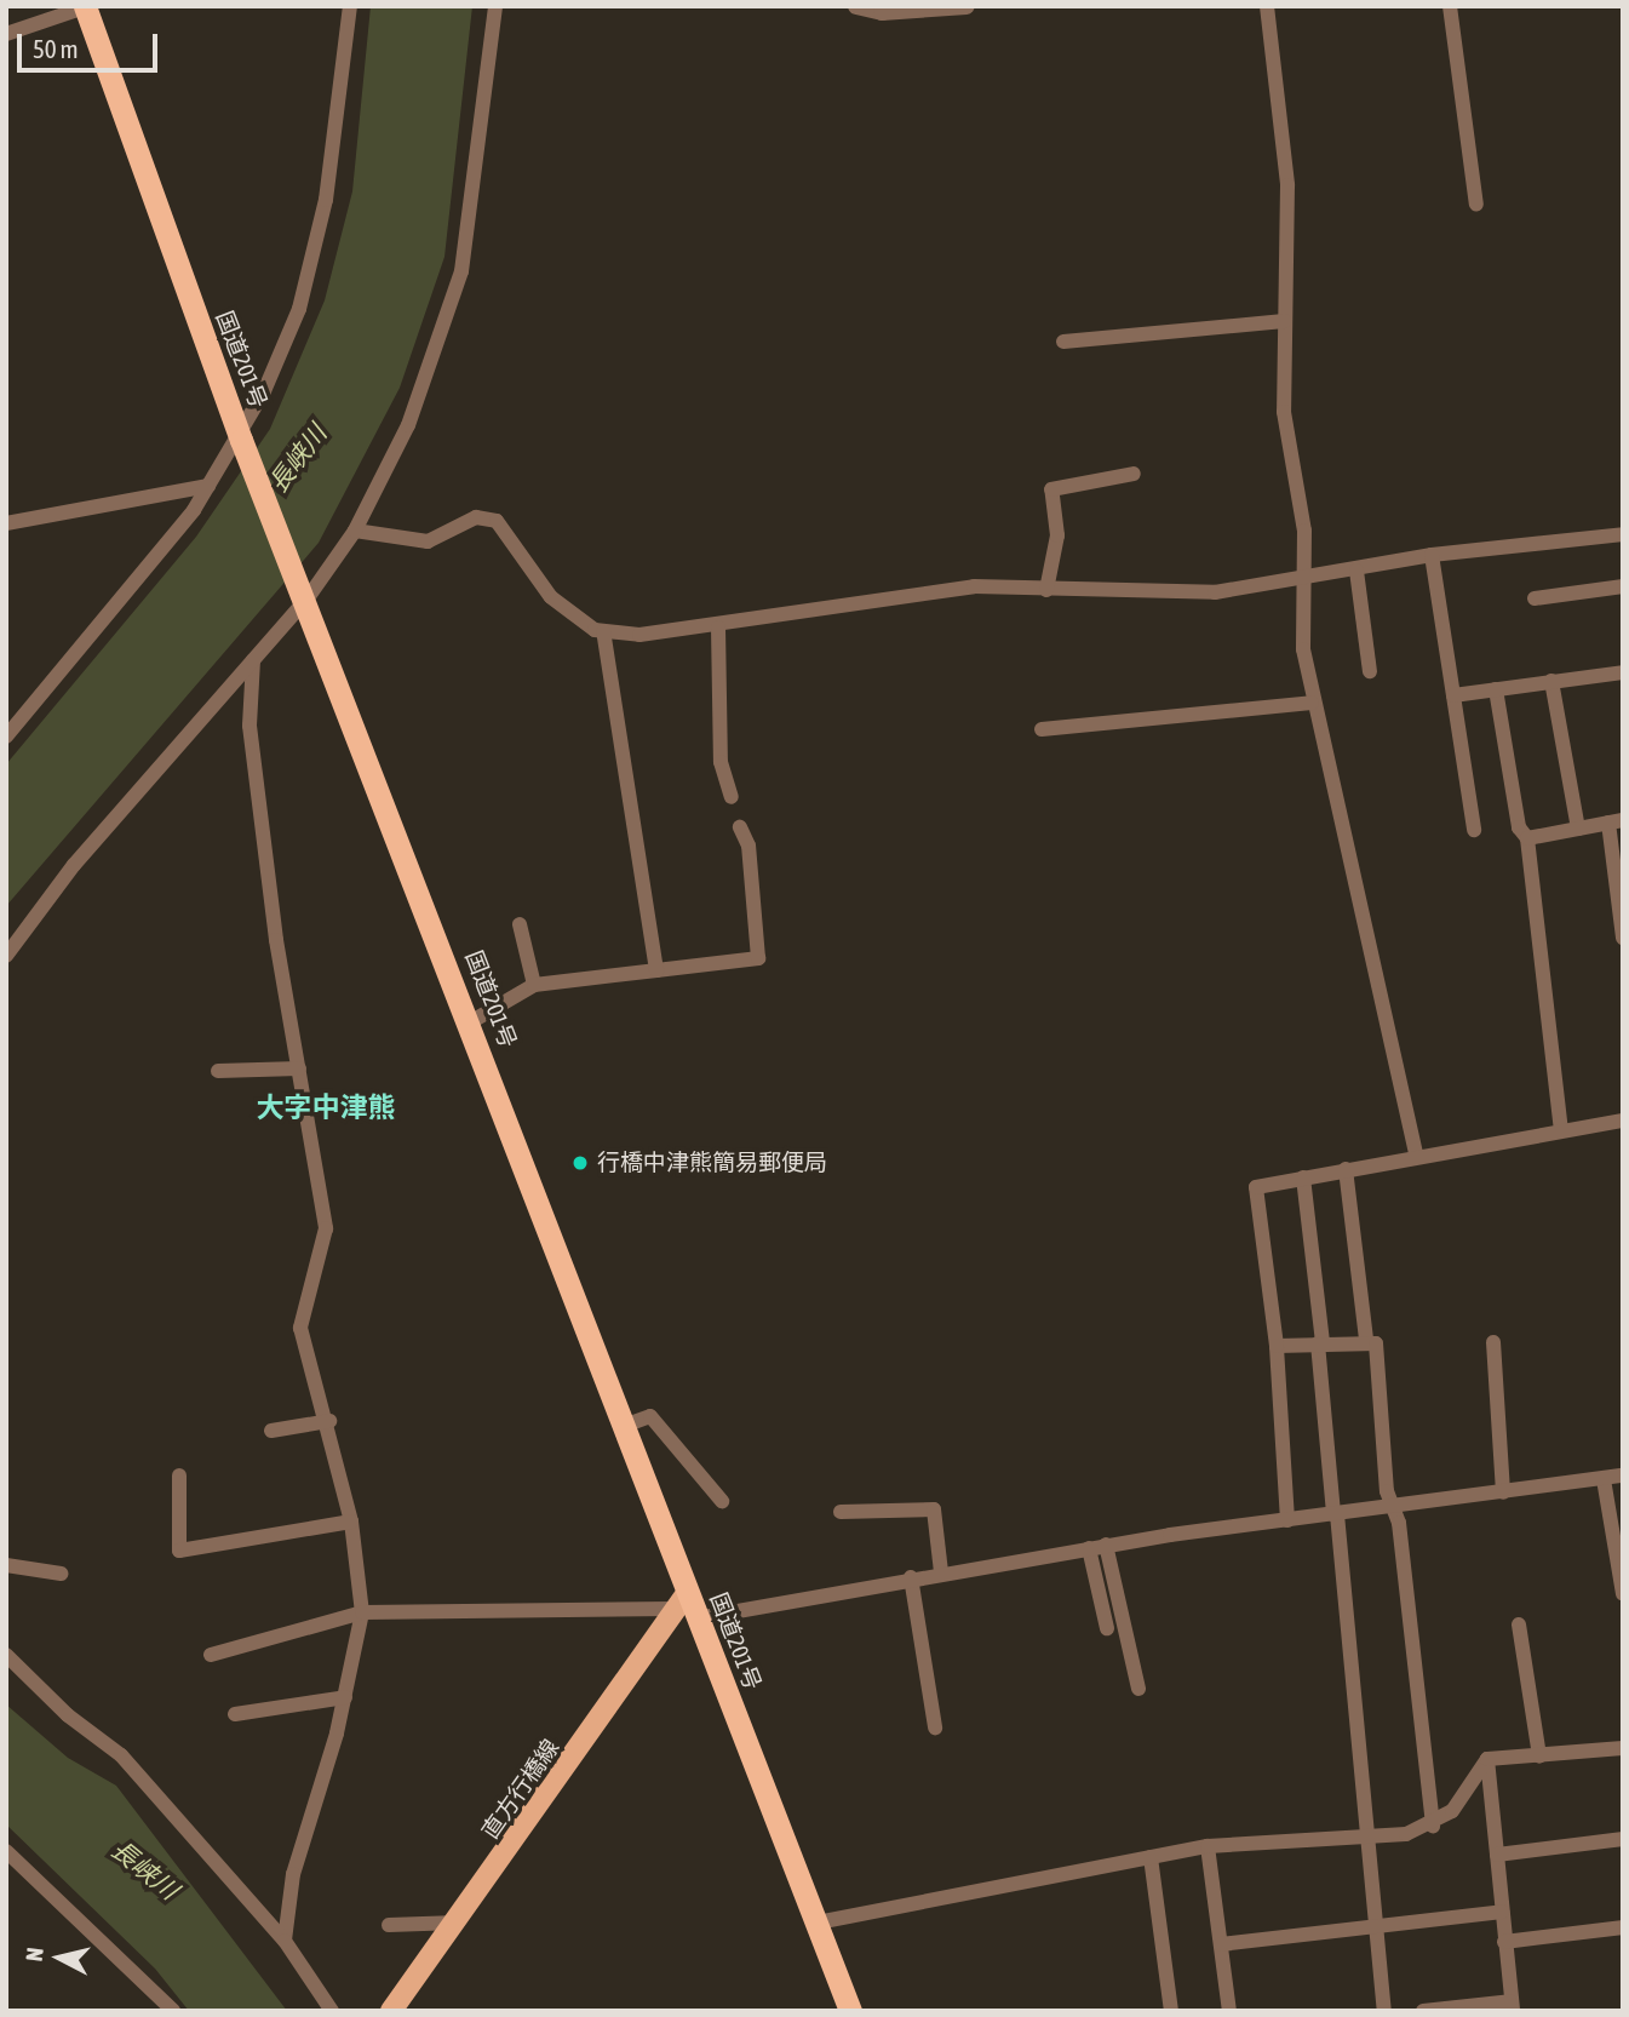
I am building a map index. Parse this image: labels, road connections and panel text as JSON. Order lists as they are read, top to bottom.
{
  "streets": {
    "highway": ["国道201号"],
    "main road": ["直方行橋線"]
  },
  "crossings": [
    ["国道201号", "直方行橋線"]
  ],
  "districts": ["大字中津熊"],
  "water": ["長峡川"],
  "places": ["行橋中津熊簡易郵便局"],
  "scale_bar": "50 m",
  "north": "left"
}
